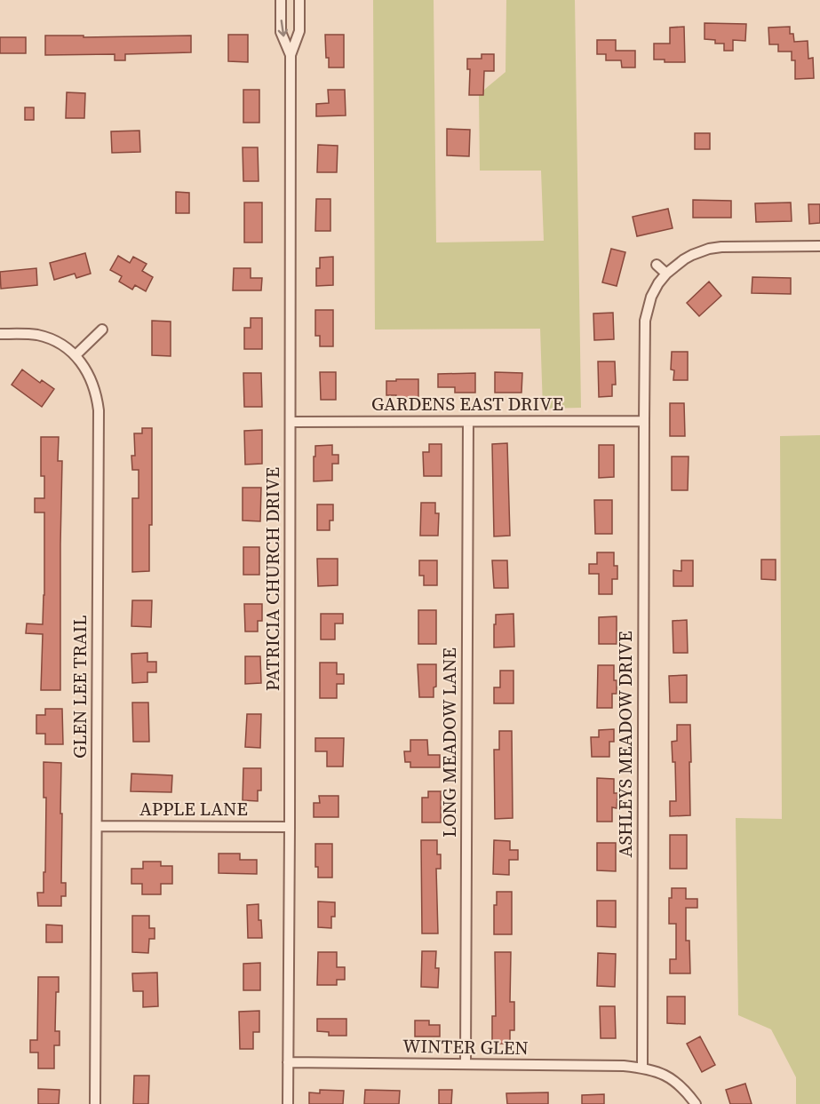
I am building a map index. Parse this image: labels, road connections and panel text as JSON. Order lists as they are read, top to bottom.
{
  "streets": {
    "street": [
      "GARDENS EAST DRIVE",
      "PATRICIA CHURCH DRIVE",
      "GLEN LEE TRAIL",
      "LONG MEADOW LANE",
      "ASHLEYS MEADOW DRIVE",
      "APPLE LANE",
      "WINTER GLEN"
    ]
  },
  "crossings": [
    ["GARDENS EAST DRIVE", "PATRICIA CHURCH DRIVE"],
    ["GARDENS EAST DRIVE", "LONG MEADOW LANE"],
    ["GARDENS EAST DRIVE", "ASHLEYS MEADOW DRIVE"],
    ["PATRICIA CHURCH DRIVE", "APPLE LANE"],
    ["PATRICIA CHURCH DRIVE", "WINTER GLEN"],
    ["GLEN LEE TRAIL", "APPLE LANE"],
    ["LONG MEADOW LANE", "WINTER GLEN"],
    ["ASHLEYS MEADOW DRIVE", "WINTER GLEN"]
  ]
}
